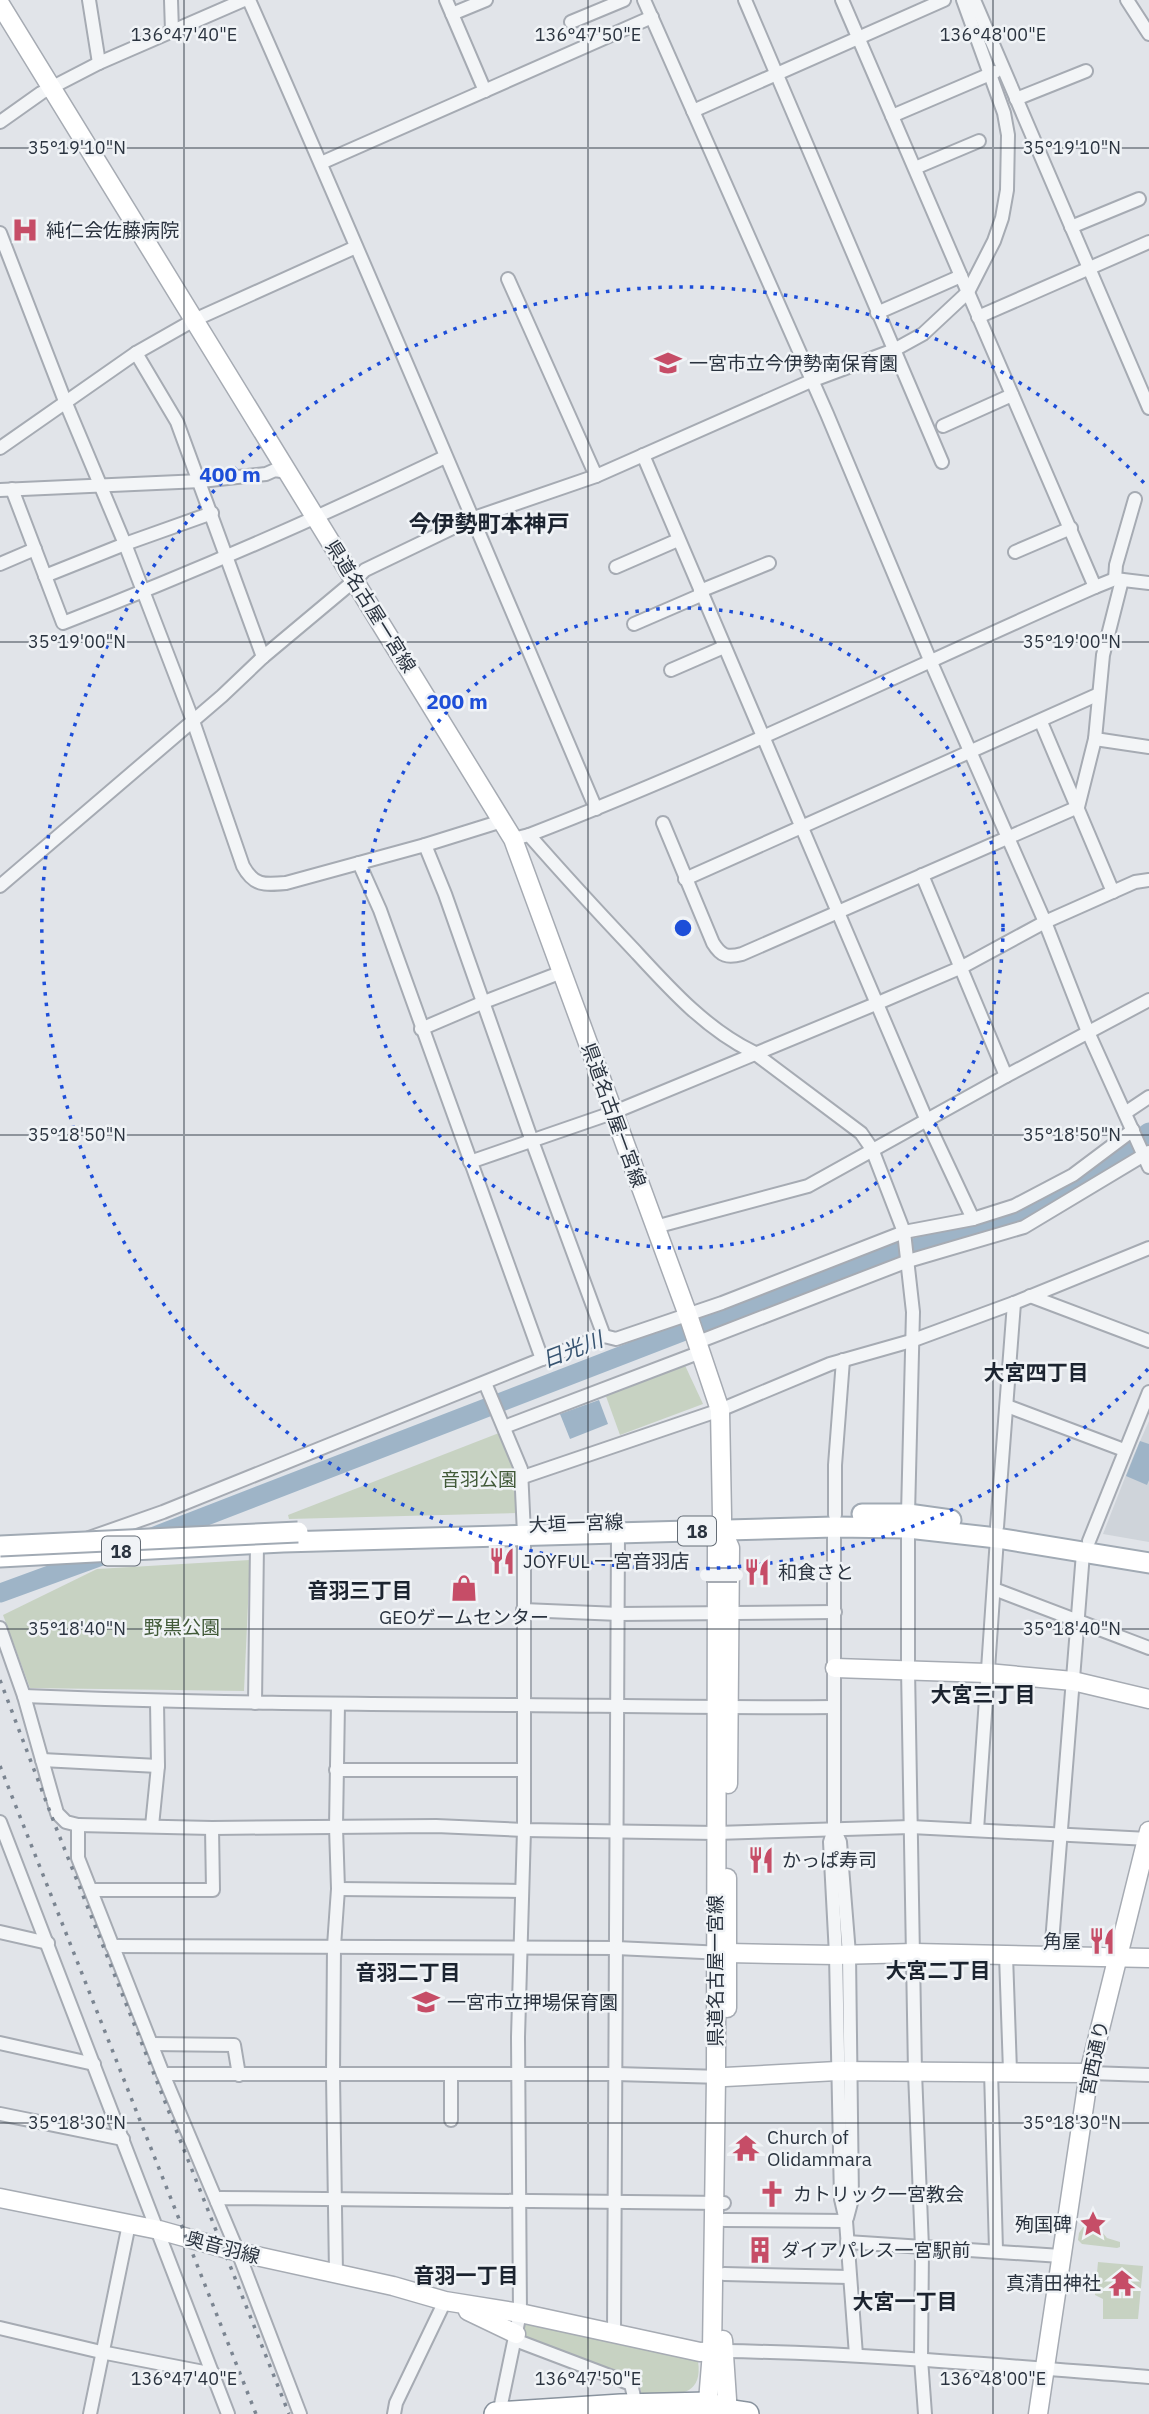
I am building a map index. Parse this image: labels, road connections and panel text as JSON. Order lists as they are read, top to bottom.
{
  "streets": {
    "main road": [
      "県道名古屋一宮線",
      "大垣一宮線",
      "18",
      "宮西通り",
      "奥音羽線"
    ]
  },
  "crossings": [
    ["県道名古屋一宮線", "大垣一宮線"],
    ["県道名古屋一宮線", "奥音羽線"]
  ],
  "districts": [
    "今伊勢町本神戸",
    "大宮四丁目",
    "音羽三丁目",
    "大宮三丁目",
    "大宮二丁目",
    "音羽二丁目",
    "音羽一丁目",
    "大宮一丁目"
  ],
  "water": ["日光川"],
  "parks": ["音羽公園", "野黒公園"],
  "places": {
    "hospital": ["純仁会佐藤病院"],
    "school or university": ["一宮市立今伊勢南保育園", "一宮市立押場保育園"],
    "restaurant": [
      "JOYFUL 一宮音羽店",
      "和食さと",
      "かっぱ寿司",
      "角屋"
    ],
    "shop": ["GEOゲームセンター"],
    "temple": ["Church of Olidammara", "真清田神社"],
    "church": ["カトリック一宮教会"],
    "place": ["殉国碑"],
    "building": ["ダイアパレス一宮駅前"]
  },
  "coordinates": [
    "136°47'40\"E",
    "136°47'50\"E",
    "136°48'00\"E",
    "35°19'10\"N",
    "35°19'00\"N",
    "35°18'50\"N",
    "35°18'40\"N",
    "35°18'30\"N"
  ],
  "rings": ["400 m", "200 m"]
}
